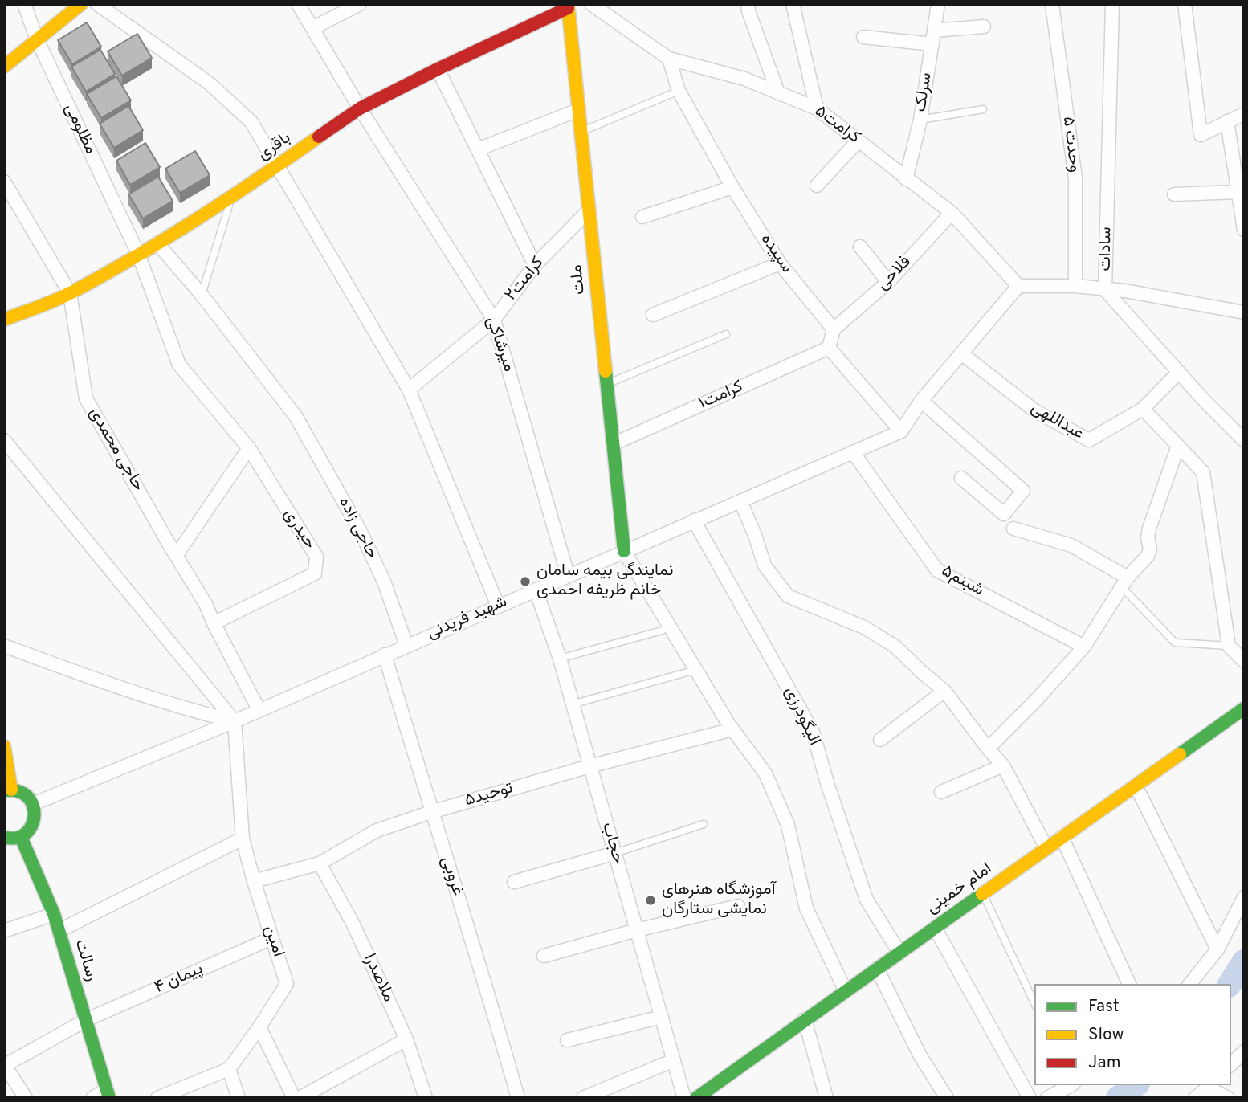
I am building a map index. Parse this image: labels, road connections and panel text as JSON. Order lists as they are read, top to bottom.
{
  "streets": {
    "street": [
      "سرلک",
      "کرامت۵",
      "مظلومی",
      "وحدت ۵",
      "باقری",
      "سادات",
      "سپیده",
      "فلاحی",
      "کرامت۲",
      "ملت",
      "میرشاکی",
      "کرامت۱",
      "عبداللهی",
      "حاجی محمدی",
      "حاجی زاده",
      "حیدری",
      "شبنم۵",
      "شهید فریدنی",
      "الیگودرزی",
      "توحید۵",
      "حجاب",
      "غروبی",
      "امام خمینی",
      "امین",
      "رسالت",
      "ملاصدرا",
      "پیمان ۴"
    ]
  },
  "crossings": [
    ["سرلک", "کرامت۵"],
    ["کرامت۵", "سپیده"],
    ["کرامت۵", "فلاحی"],
    ["مظلومی", "باقری"],
    ["مظلومی", "حیدری"],
    ["باقری", "ملت"],
    ["باقری", "میرشاکی"],
    ["باقری", "حاجی محمدی"],
    ["باقری", "حاجی زاده"],
    ["سادات", "عبداللهی"],
    ["سپیده", "فلاحی"],
    ["کرامت۲", "ملت"],
    ["کرامت۲", "میرشاکی"],
    ["ملت", "کرامت۱"],
    ["ملت", "شهید فریدنی"],
    ["میرشاکی", "شهید فریدنی"],
    ["حاجی محمدی", "حیدری"],
    ["حاجی محمدی", "شهید فریدنی"],
    ["حاجی زاده", "شهید فریدنی"],
    ["شبنم۵", "شهید فریدنی"],
    ["شهید فریدنی", "الیگودرزی"],
    ["شهید فریدنی", "حجاب"],
    ["شهید فریدنی", "غروبی"],
    ["شهید فریدنی", "امین"],
    ["الیگودرزی", "امام خمینی"],
    ["توحید۵", "حجاب"],
    ["توحید۵", "غروبی"],
    ["توحید۵", "امین"],
    ["توحید۵", "ملاصدرا"],
    ["امین", "پیمان ۴"],
    ["رسالت", "پیمان ۴"]
  ],
  "places": ["نمایندگی بیمه سامان خانم ظریفه احمدی", "آموزشگاه هنرهای نمایشی ستارگان"],
  "legend": ["Fast", "Slow", "Jam"]
}
